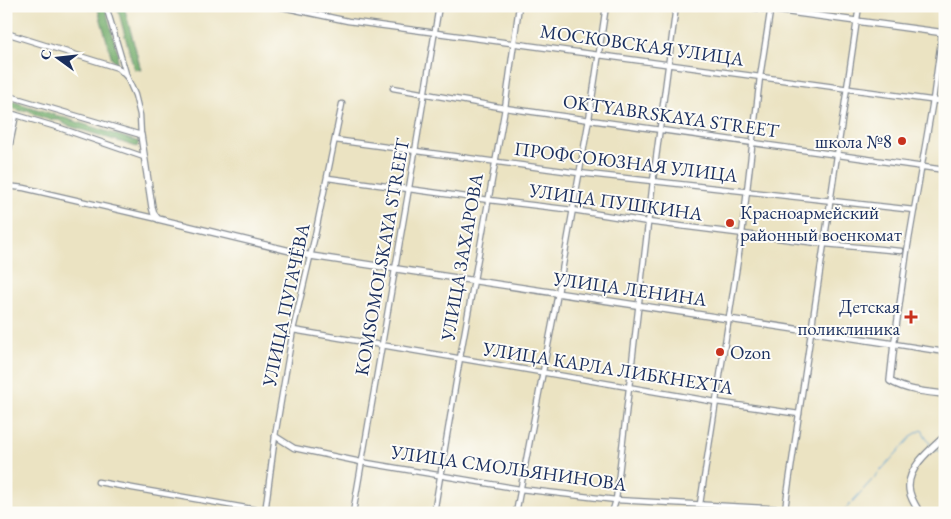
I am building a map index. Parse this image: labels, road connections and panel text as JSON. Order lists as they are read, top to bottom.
{
  "streets": {
    "street": [
      "МОСКОВСКАЯ УЛИЦА",
      "OKTYABRSKAYA STREET",
      "ПРОФСОЮЗНАЯ УЛИЦА",
      "УЛИЦА ПУШКИНА",
      "KOMSOMOLSKAYA STREET",
      "УЛИЦА ЗАХАРОВА",
      "УЛИЦА ЛЕНИНА",
      "УЛИЦА ПУГАЧЁВА",
      "УЛИЦА КАРЛА ЛИБКНЕХТА",
      "УЛИЦА СМОЛЬЯНИНОВА"
    ]
  },
  "crossings": [
    ["МОСКОВСКАЯ УЛИЦА", "KOMSOMOLSKAYA STREET"],
    ["МОСКОВСКАЯ УЛИЦА", "УЛИЦА ЗАХАРОВА"],
    ["OKTYABRSKAYA STREET", "KOMSOMOLSKAYA STREET"],
    ["OKTYABRSKAYA STREET", "УЛИЦА ЗАХАРОВА"],
    ["ПРОФСОЮЗНАЯ УЛИЦА", "KOMSOMOLSKAYA STREET"],
    ["ПРОФСОЮЗНАЯ УЛИЦА", "УЛИЦА ЗАХАРОВА"],
    ["ПРОФСОЮЗНАЯ УЛИЦА", "УЛИЦА ПУГАЧЁВА"],
    ["УЛИЦА ПУШКИНА", "KOMSOMOLSKAYA STREET"],
    ["УЛИЦА ПУШКИНА", "УЛИЦА ЗАХАРОВА"],
    ["УЛИЦА ПУШКИНА", "УЛИЦА ПУГАЧЁВА"],
    ["KOMSOMOLSKAYA STREET", "УЛИЦА ЛЕНИНА"],
    ["KOMSOMOLSKAYA STREET", "УЛИЦА КАРЛА ЛИБКНЕХТА"],
    ["KOMSOMOLSKAYA STREET", "УЛИЦА СМОЛЬЯНИНОВА"],
    ["УЛИЦА ЗАХАРОВА", "УЛИЦА ЛЕНИНА"],
    ["УЛИЦА ЗАХАРОВА", "УЛИЦА КАРЛА ЛИБКНЕХТА"],
    ["УЛИЦА ЗАХАРОВА", "УЛИЦА СМОЛЬЯНИНОВА"],
    ["УЛИЦА ЛЕНИНА", "УЛИЦА ПУГАЧЁВА"],
    ["УЛИЦА ПУГАЧЁВА", "УЛИЦА КАРЛА ЛИБКНЕХТА"],
    ["УЛИЦА ПУГАЧЁВА", "УЛИЦА СМОЛЬЯНИНОВА"]
  ],
  "places": {
    "other": ["школа №8", "Красноармейский районный военкомат", "Ozon"],
    "health": ["Детская поликлиника"]
  },
  "north": "left"
}
